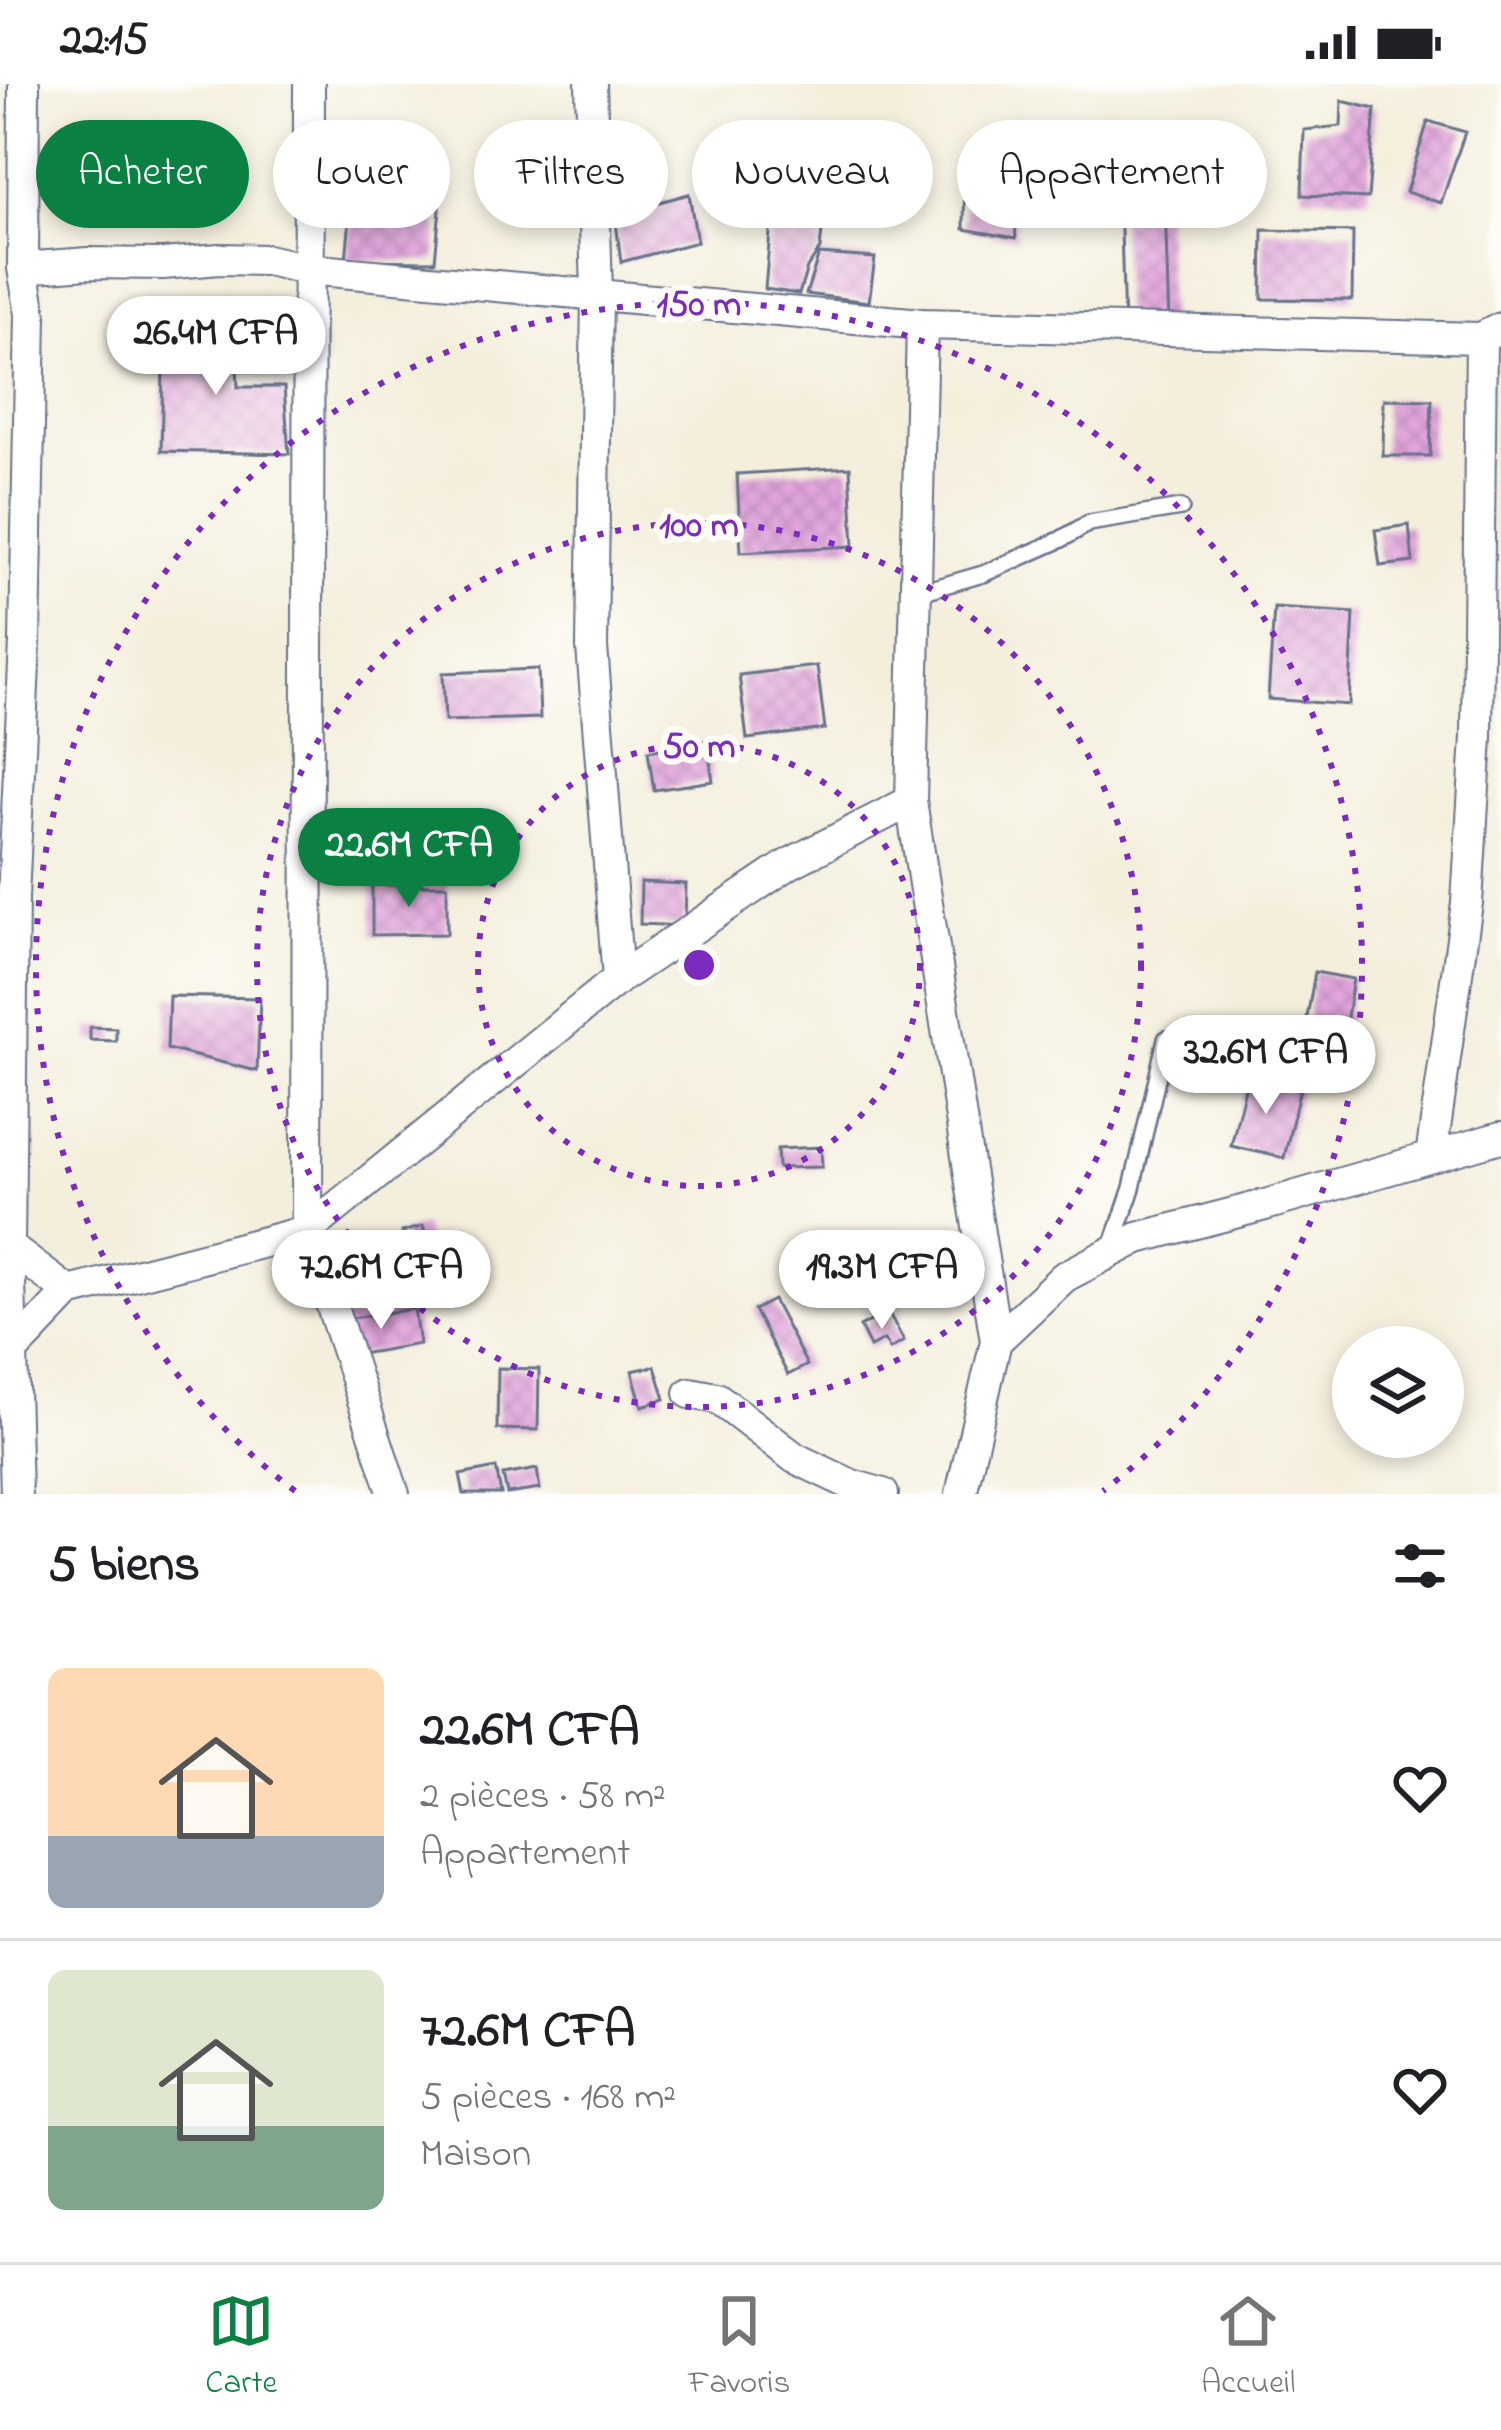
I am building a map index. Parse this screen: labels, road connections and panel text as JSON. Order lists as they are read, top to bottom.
{
  "page": {
    "status": "22:15",
    "chip": [
      "Acheter",
      "Louer",
      "Filtres",
      "Nouveau",
      "Appartement"
    ],
    "price": [
      "26.4M CFA",
      "22.6M CFA",
      "32.6M CFA",
      "72.6M CFA",
      "19.3M CFA"
    ],
    "heading": "5 biens",
    "list": [
      {
        "name": "22.6M CFA",
        "note": "2 pièces · 58 m² · Appartement"
      },
      {
        "name": "72.6M CFA",
        "note": "5 pièces · 168 m² · Maison"
      }
    ],
    "tabs": ["Carte", "Favoris", "Accueil"]
  },
  "rings": ["150 m", "100 m", "50 m"]
}
